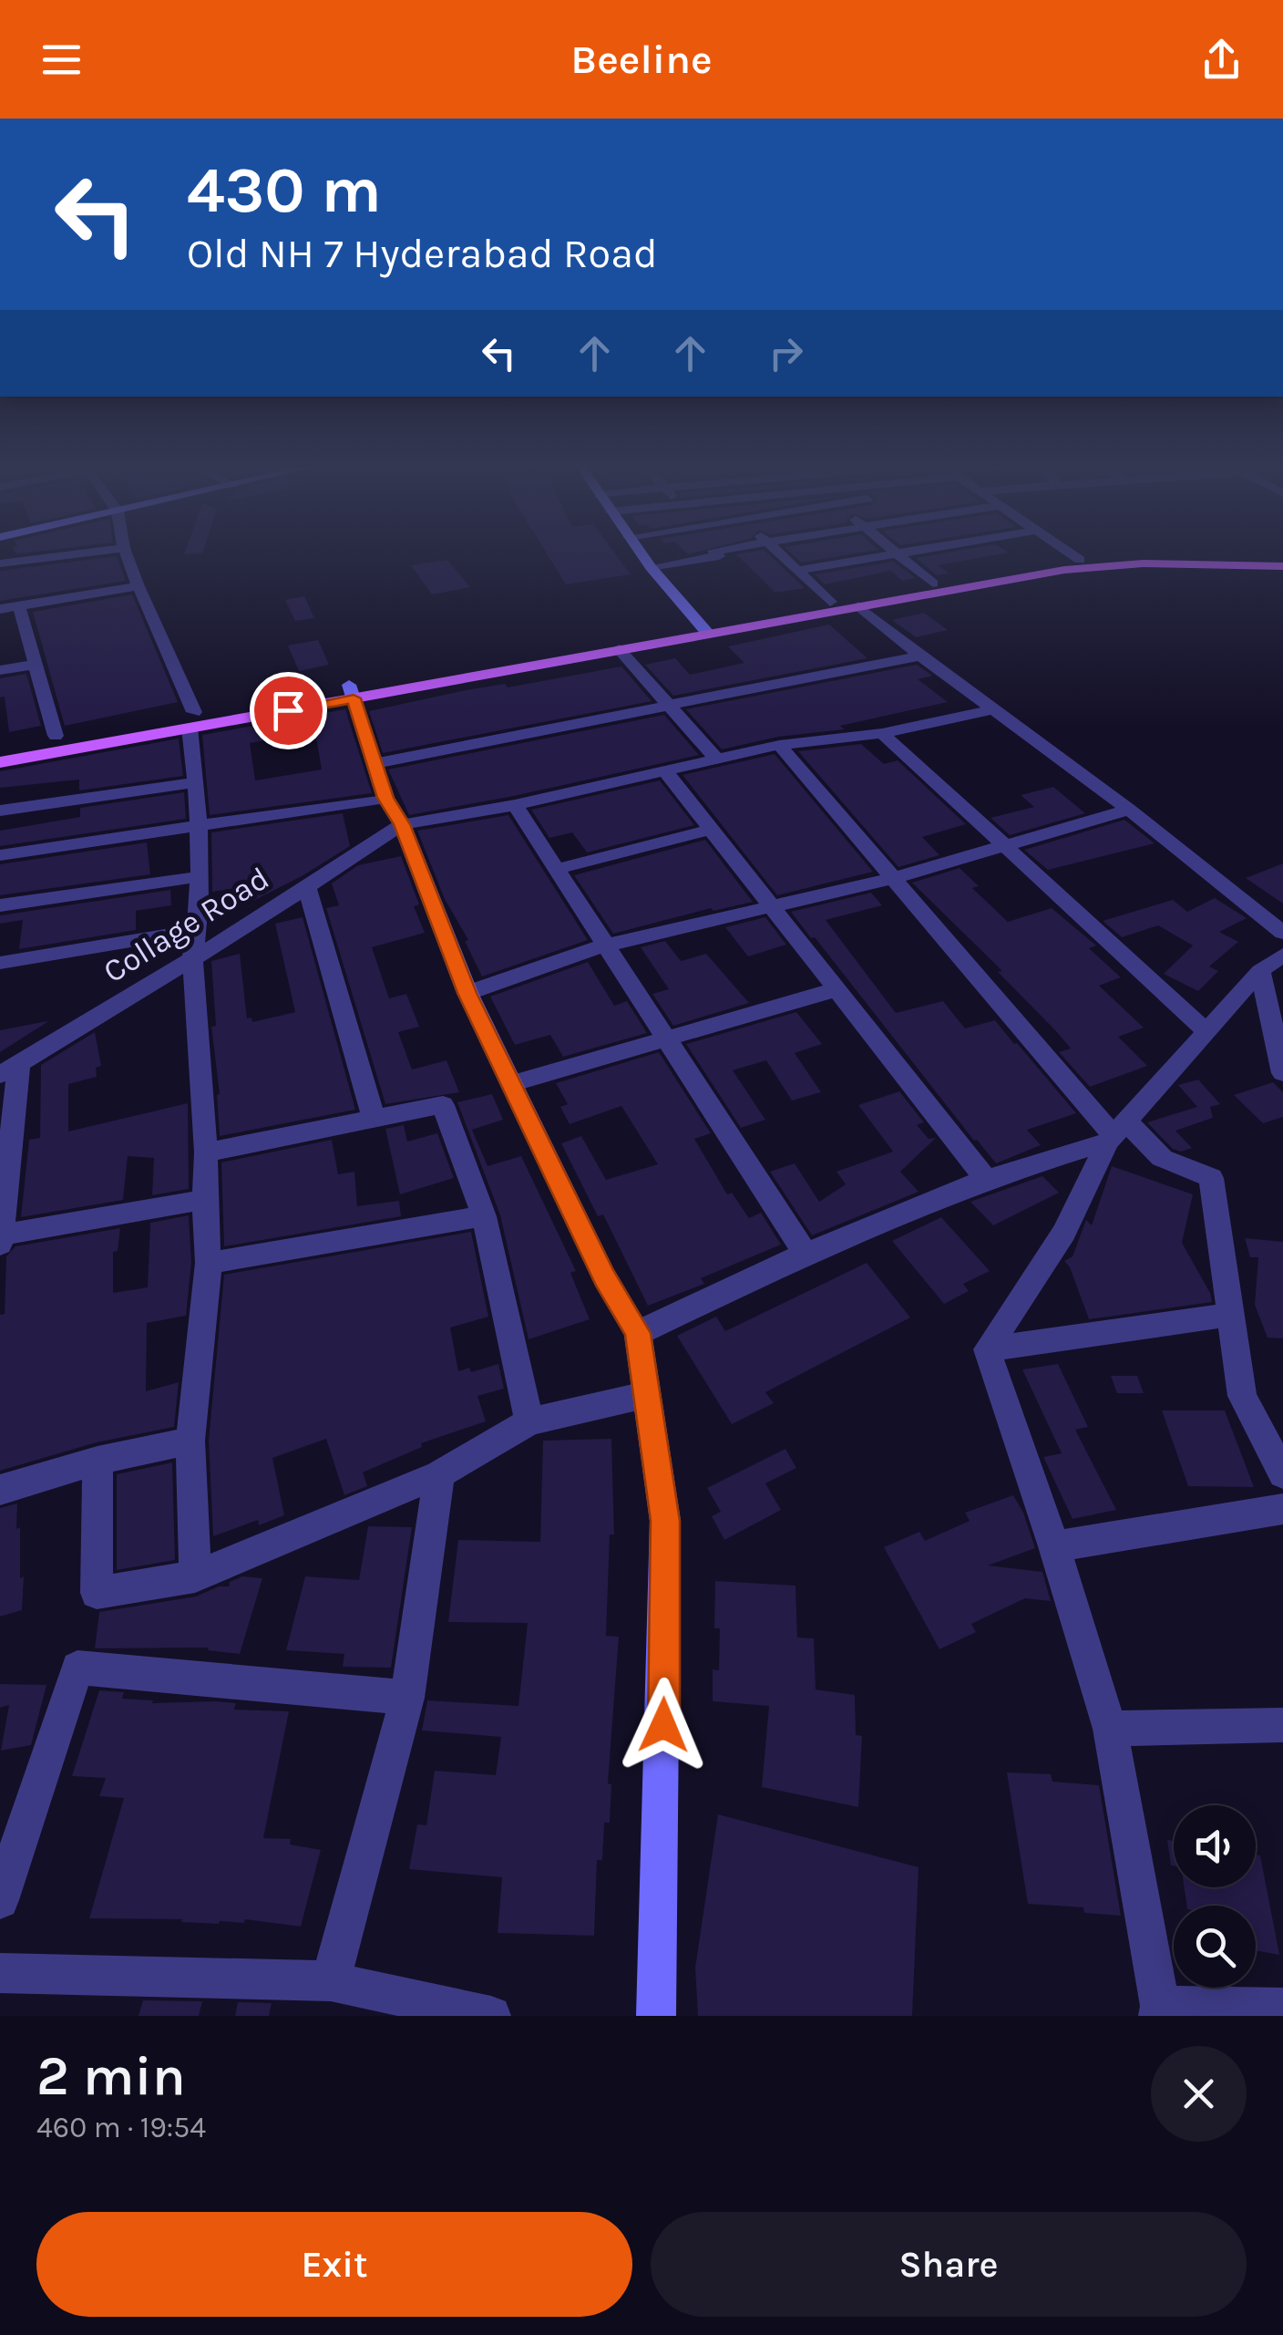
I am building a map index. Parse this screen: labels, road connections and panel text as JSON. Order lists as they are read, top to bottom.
{
  "streets": {
    "street": ["Collage Road"]
  },
  "page": {
    "header": "Beeline",
    "turn": ["430 m", "Old NH 7 Hyderabad Road"],
    "heading": ["2 min", "460 m · 19:54"],
    "buttons": ["Exit", "Share"]
  }
}
